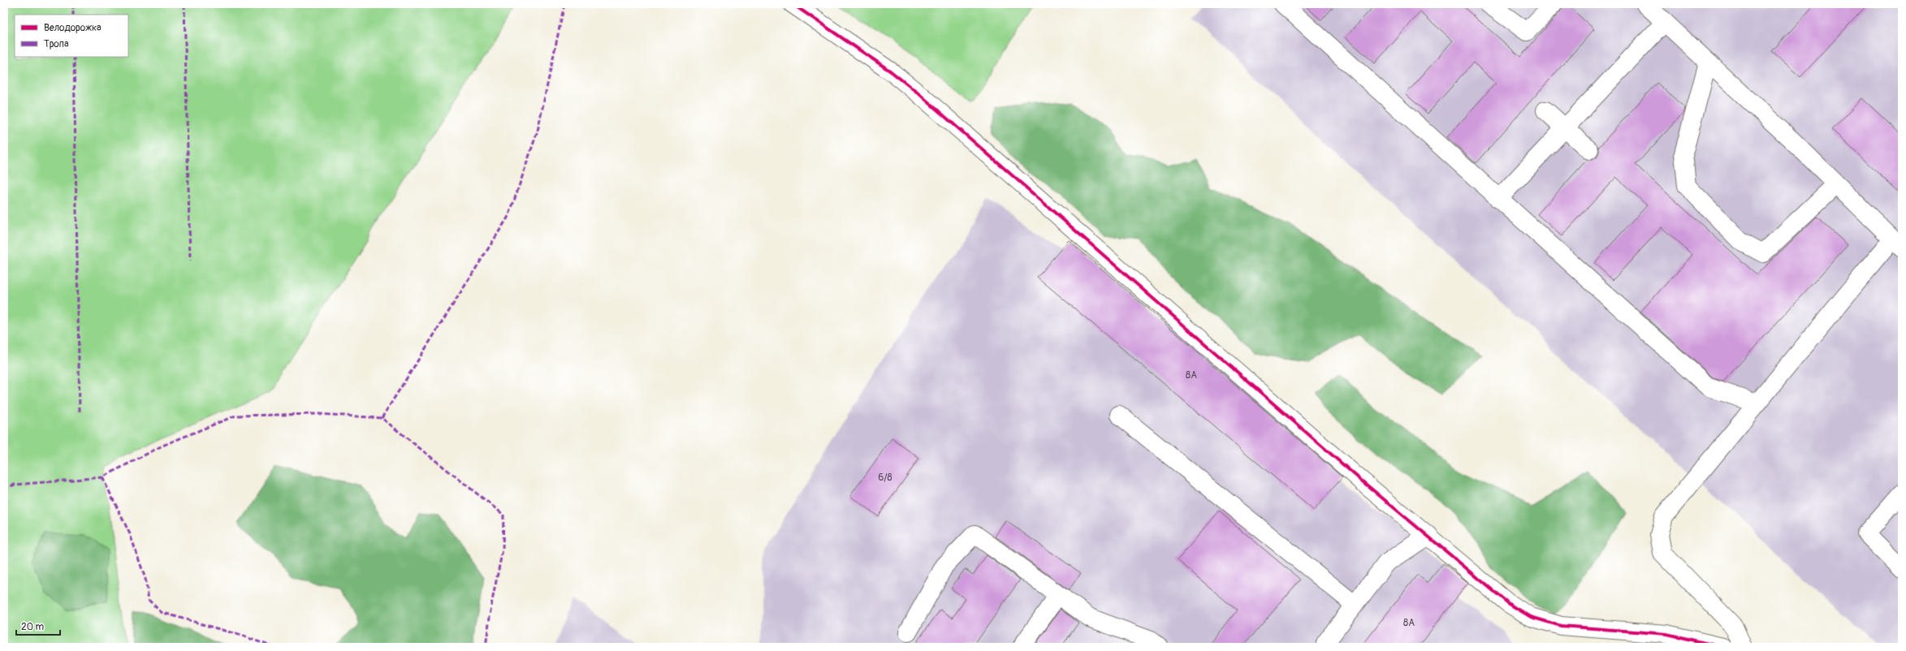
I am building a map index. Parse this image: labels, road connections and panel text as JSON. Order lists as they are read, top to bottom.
{
  "house_numbers": ["8А", "6/8", "8А"],
  "legend": ["Велодорожка", "Тропа"],
  "scale_bar": "20 m"
}
